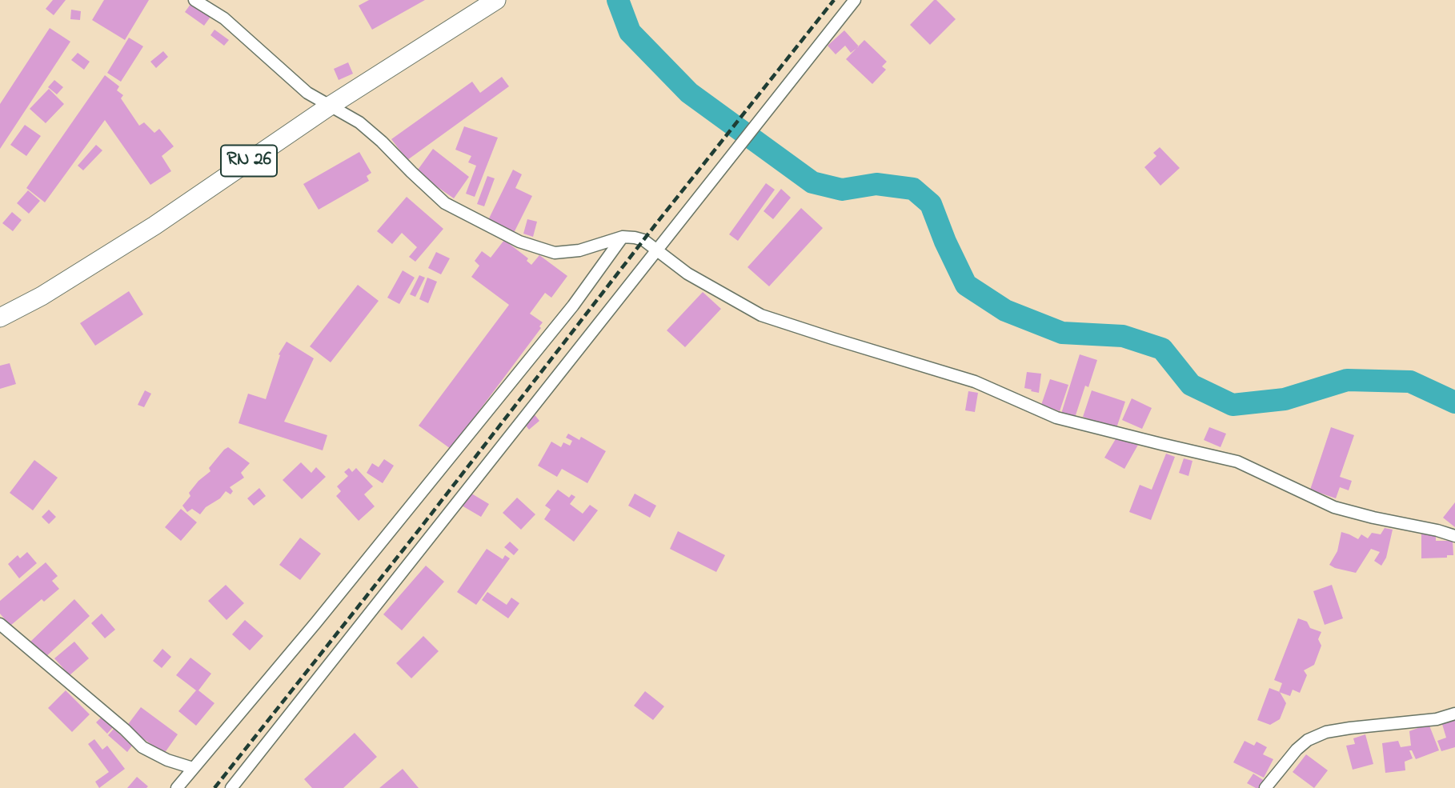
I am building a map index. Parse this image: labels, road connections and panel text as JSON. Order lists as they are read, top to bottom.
{
  "streets": {
    "main road": ["RN 26"]
  }
}
